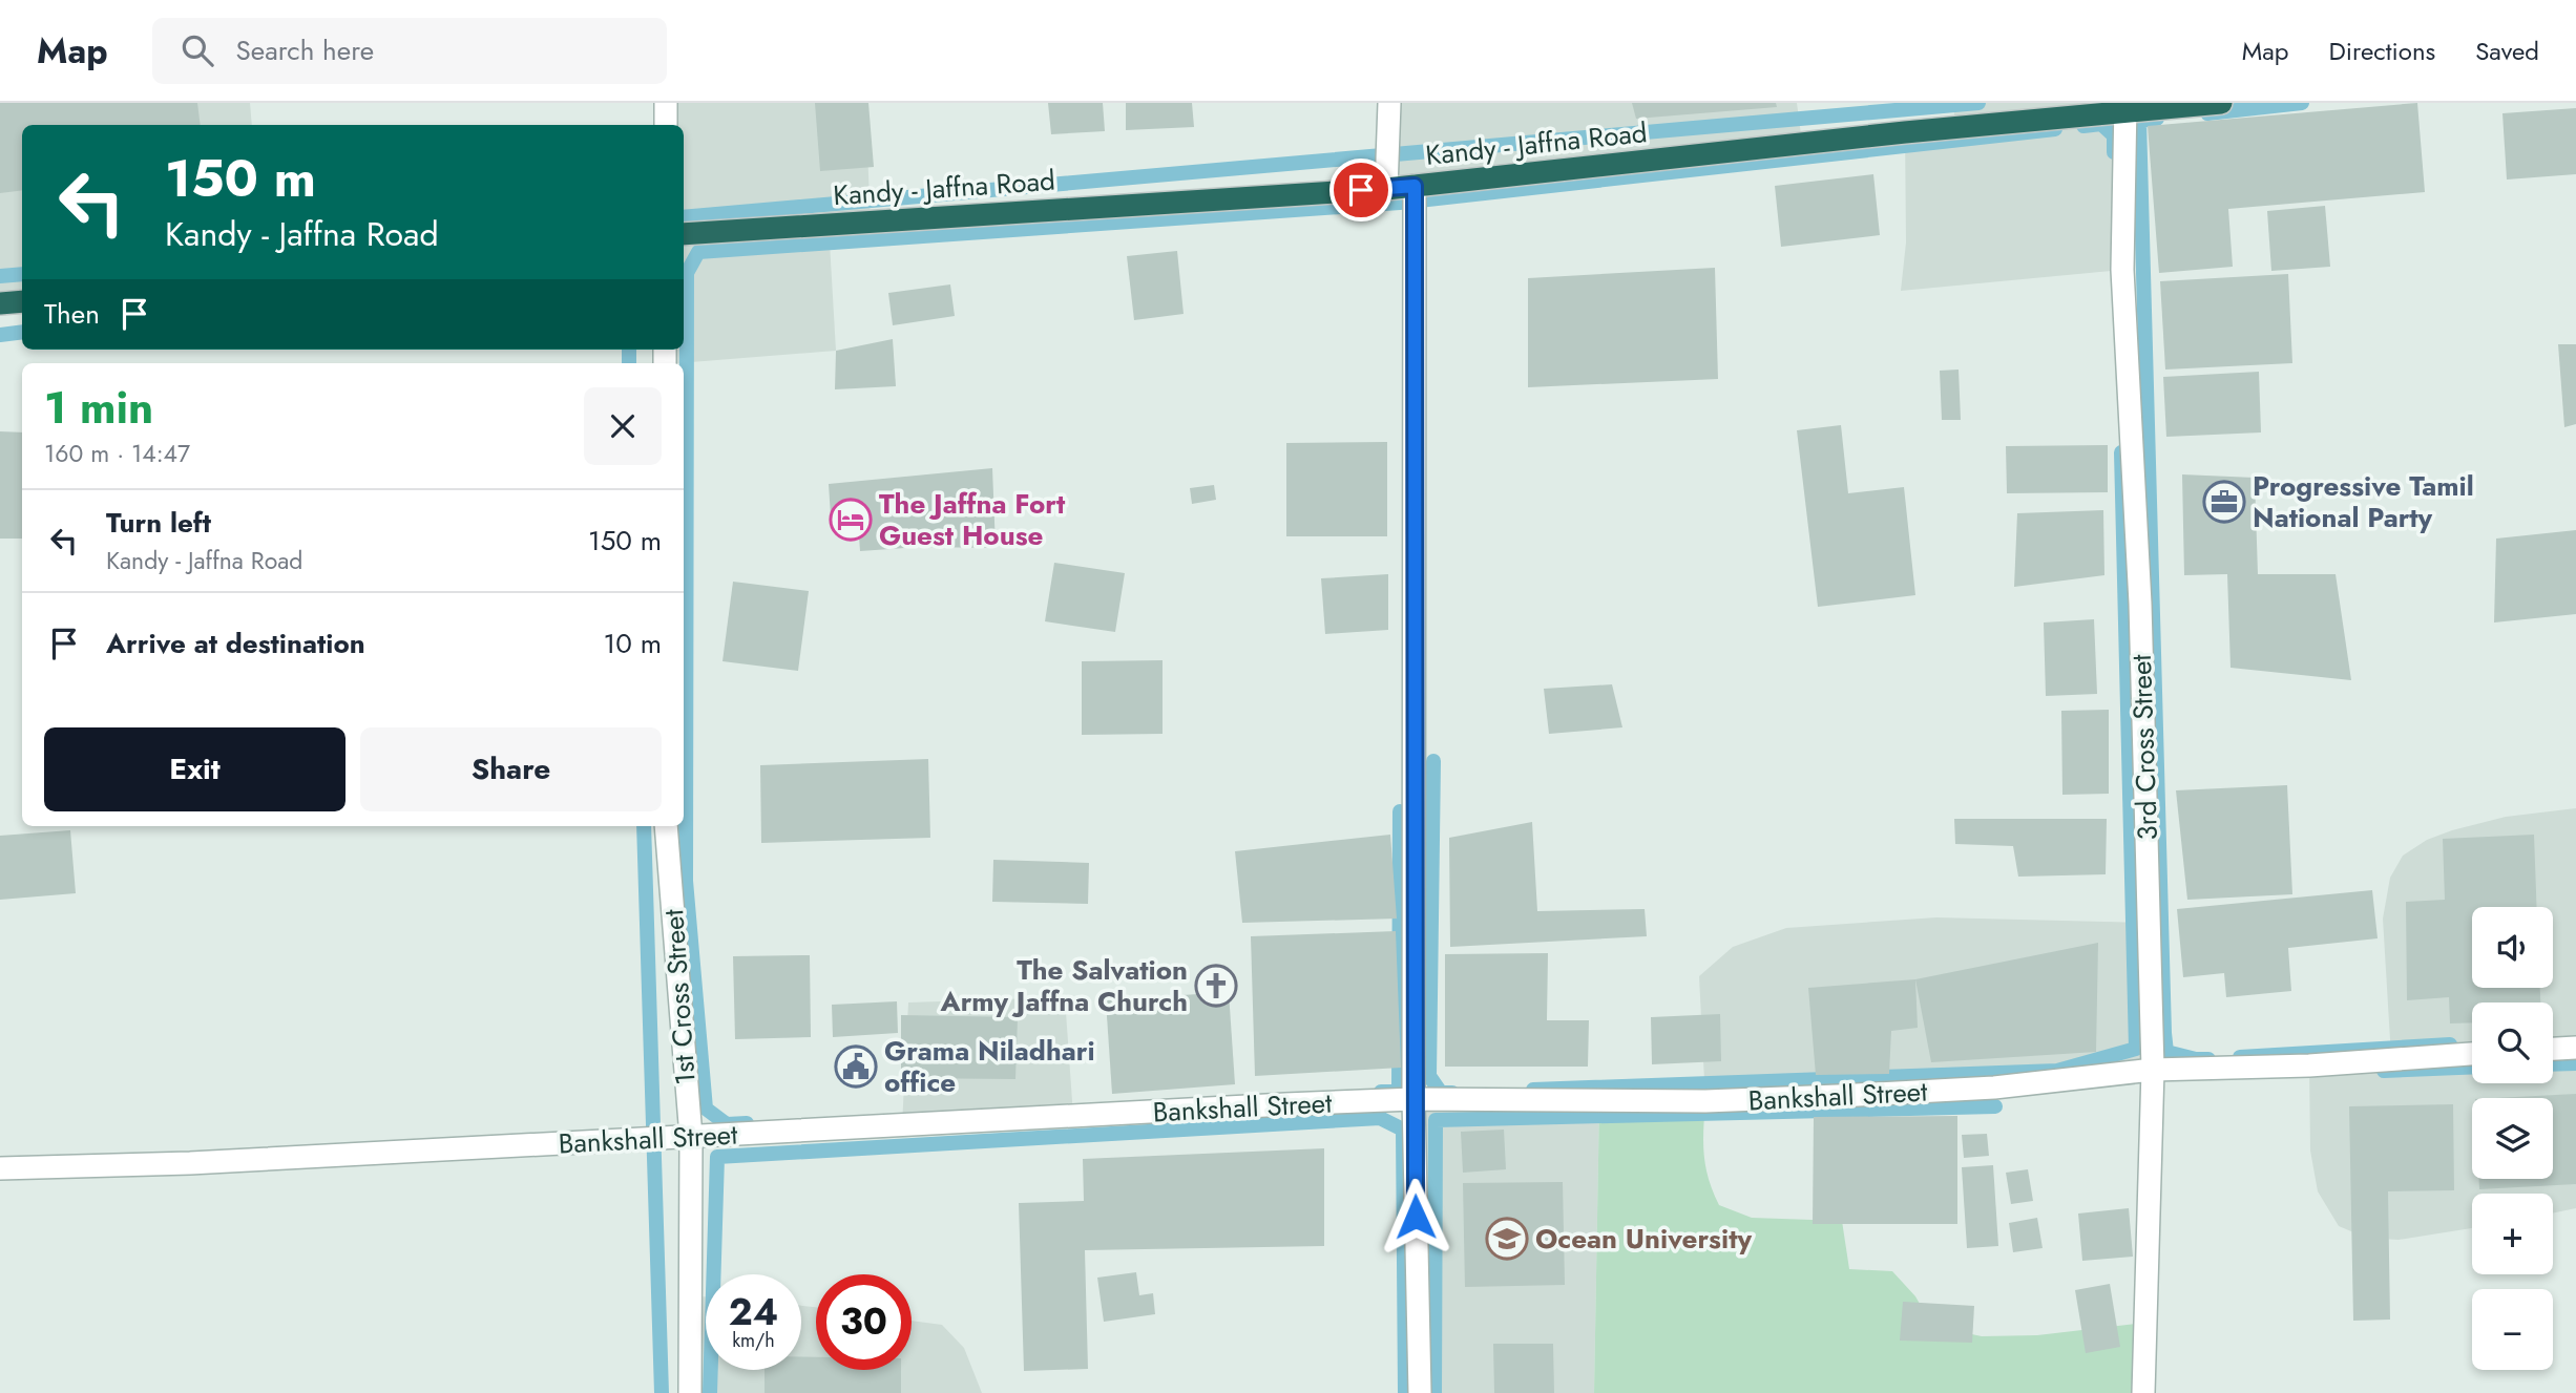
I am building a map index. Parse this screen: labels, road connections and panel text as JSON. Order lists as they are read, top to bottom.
{
  "streets": {
    "highway": ["Kandy - Jaffna Road"],
    "street": ["3rd Cross Street", "1st Cross Street", "Bankshall Street"]
  },
  "crossings": [
    ["Kandy - Jaffna Road", "3rd Cross Street"],
    ["3rd Cross Street", "Bankshall Street"],
    ["1st Cross Street", "Bankshall Street"]
  ],
  "places": {
    "office": ["Progressive Tamil National Party"],
    "hotel": ["The Jaffna Fort Guest House"],
    "church": ["The Salvation Army Jaffna Church"],
    "public building": ["Grama Niladhari office"],
    "school or university": ["Ocean University"]
  },
  "page": {
    "header": "Map",
    "search": "Search here",
    "nav": ["Map", "Directions", "Saved"],
    "turn": ["150 m", "Kandy - Jaffna Road"],
    "then": "Then",
    "heading": ["1 min", "160 m · 14:47"],
    "list": [
      {
        "name": "Turn left",
        "note": "Kandy - Jaffna Road",
        "value": "150 m"
      },
      {
        "name": "Arrive at destination",
        "value": "10 m"
      }
    ],
    "buttons": ["Exit", "Share"],
    "map_buttons": ["+", "−"],
    "speed": "24 km/h",
    "limit": "30"
  }
}
